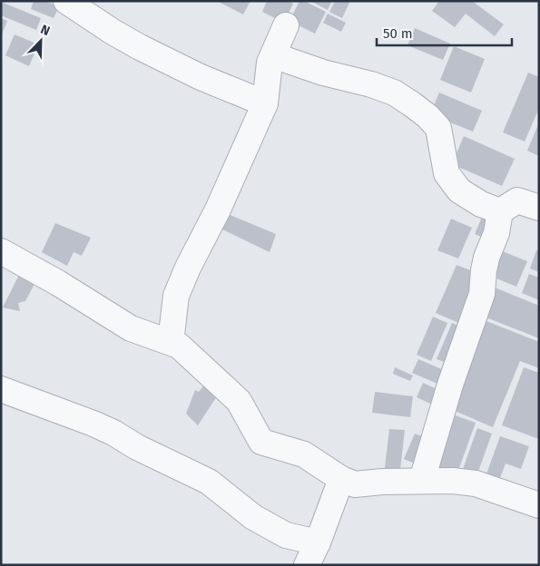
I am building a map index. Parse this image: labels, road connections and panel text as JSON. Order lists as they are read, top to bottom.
{
  "scale_bar": "50 m",
  "north": "top right"
}
